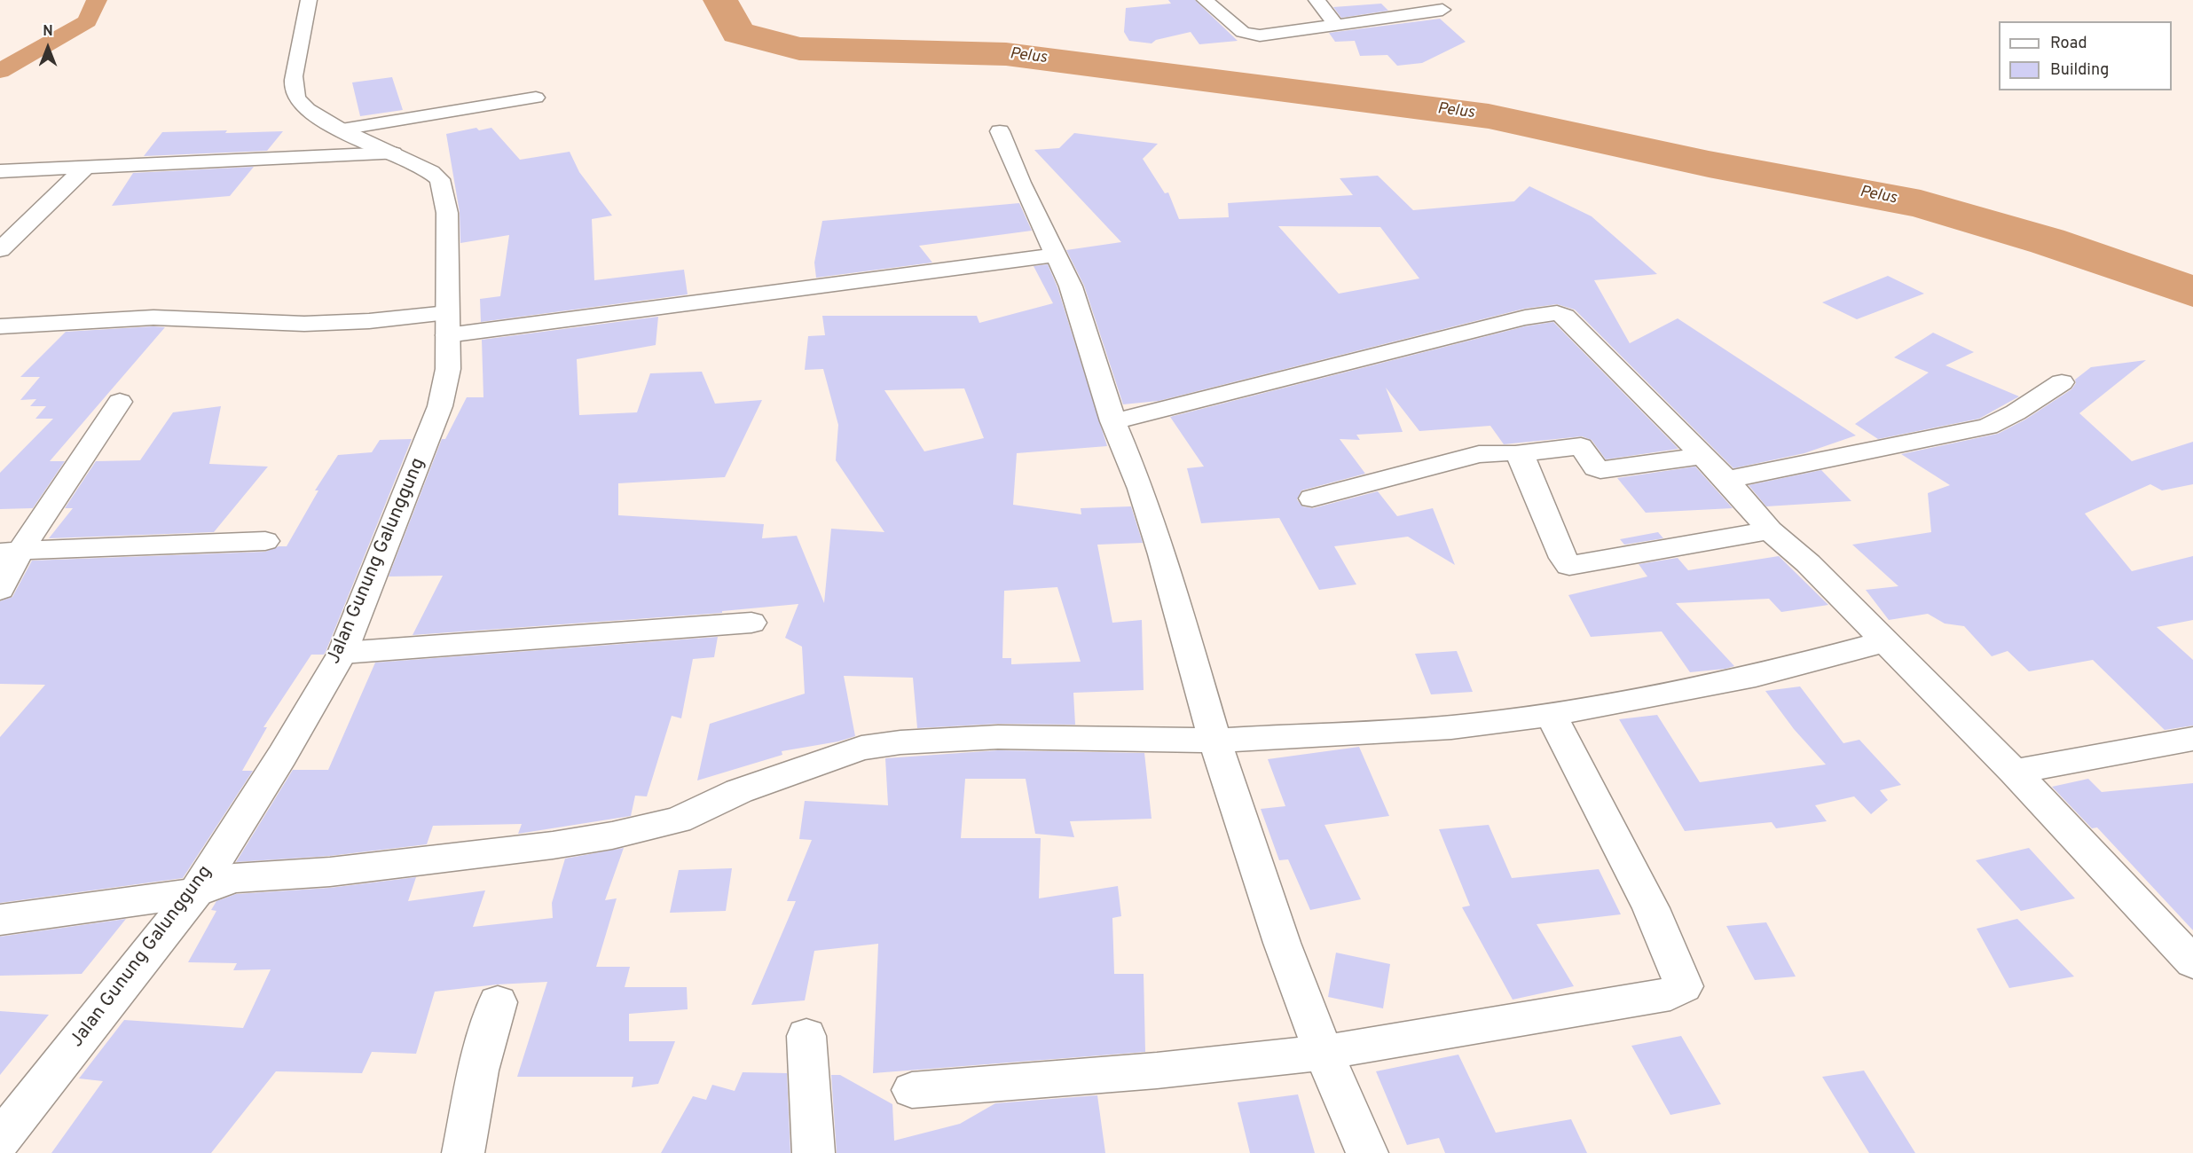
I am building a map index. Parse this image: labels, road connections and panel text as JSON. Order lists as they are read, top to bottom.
{
  "streets": {
    "street": ["Jalan Gunung Galunggung"]
  },
  "water": ["Pelus"],
  "legend": ["Road", "Building"],
  "north": "top"
}
